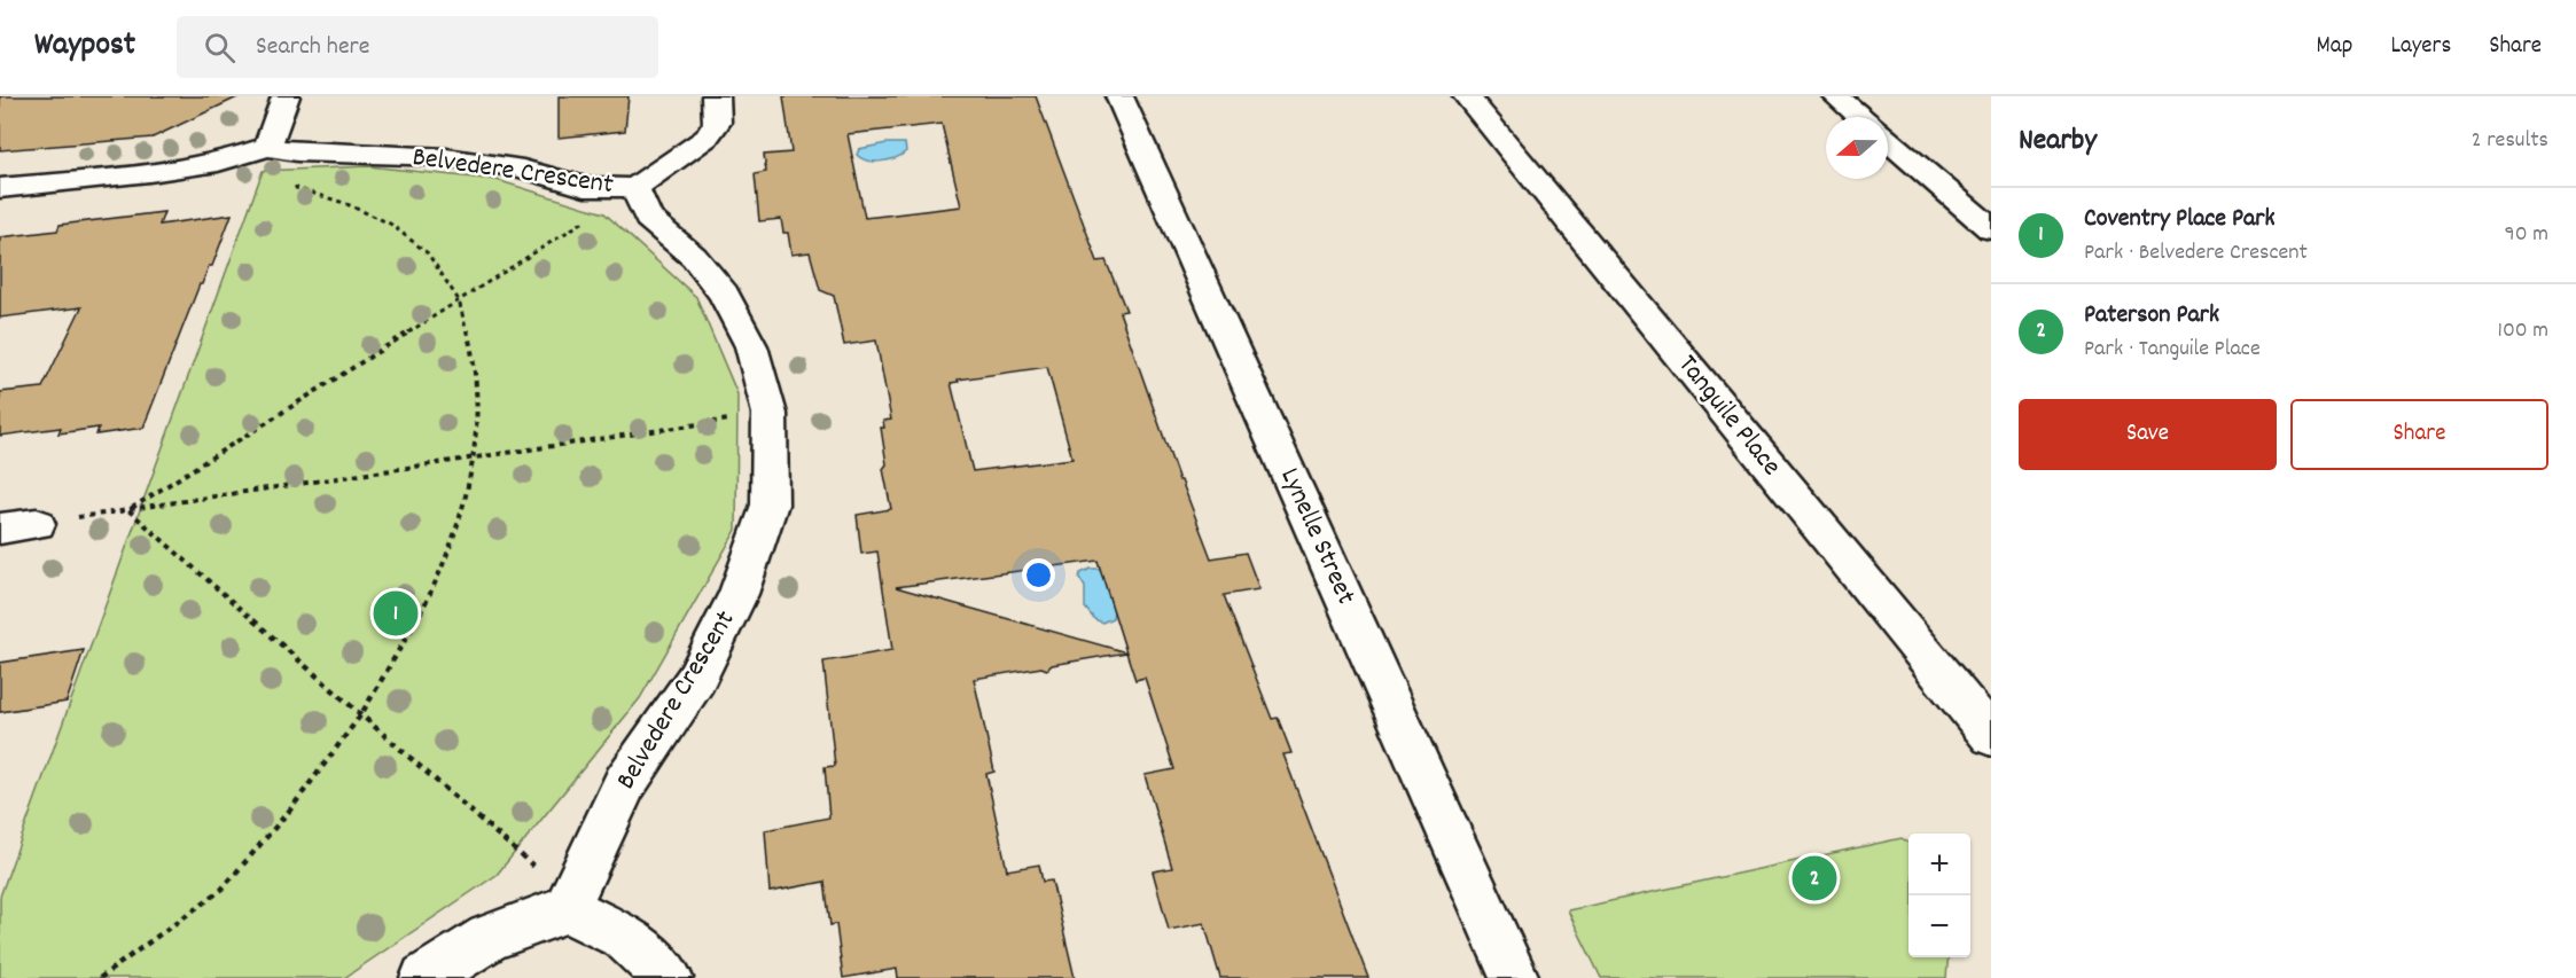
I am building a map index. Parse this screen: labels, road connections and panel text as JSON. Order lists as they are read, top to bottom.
{
  "streets": {
    "street": ["Belvedere Crescent", "Tanguile Place", "Lynelle Street"]
  },
  "north": "left",
  "page": {
    "header": "Waypost",
    "search": "Search here",
    "nav": ["Map", "Layers", "Share"],
    "heading": ["Nearby", "2 results"],
    "list": [
      {
        "mark": "1",
        "name": "Coventry Place Park",
        "note": "Park · Belvedere Crescent",
        "value": "90 m"
      },
      {
        "mark": "2",
        "name": "Paterson Park",
        "note": "Park · Tanguile Place",
        "value": "100 m"
      }
    ],
    "buttons": ["Save", "Share"],
    "pins": ["1", "2"],
    "map_buttons": ["+", "−"]
  }
}
